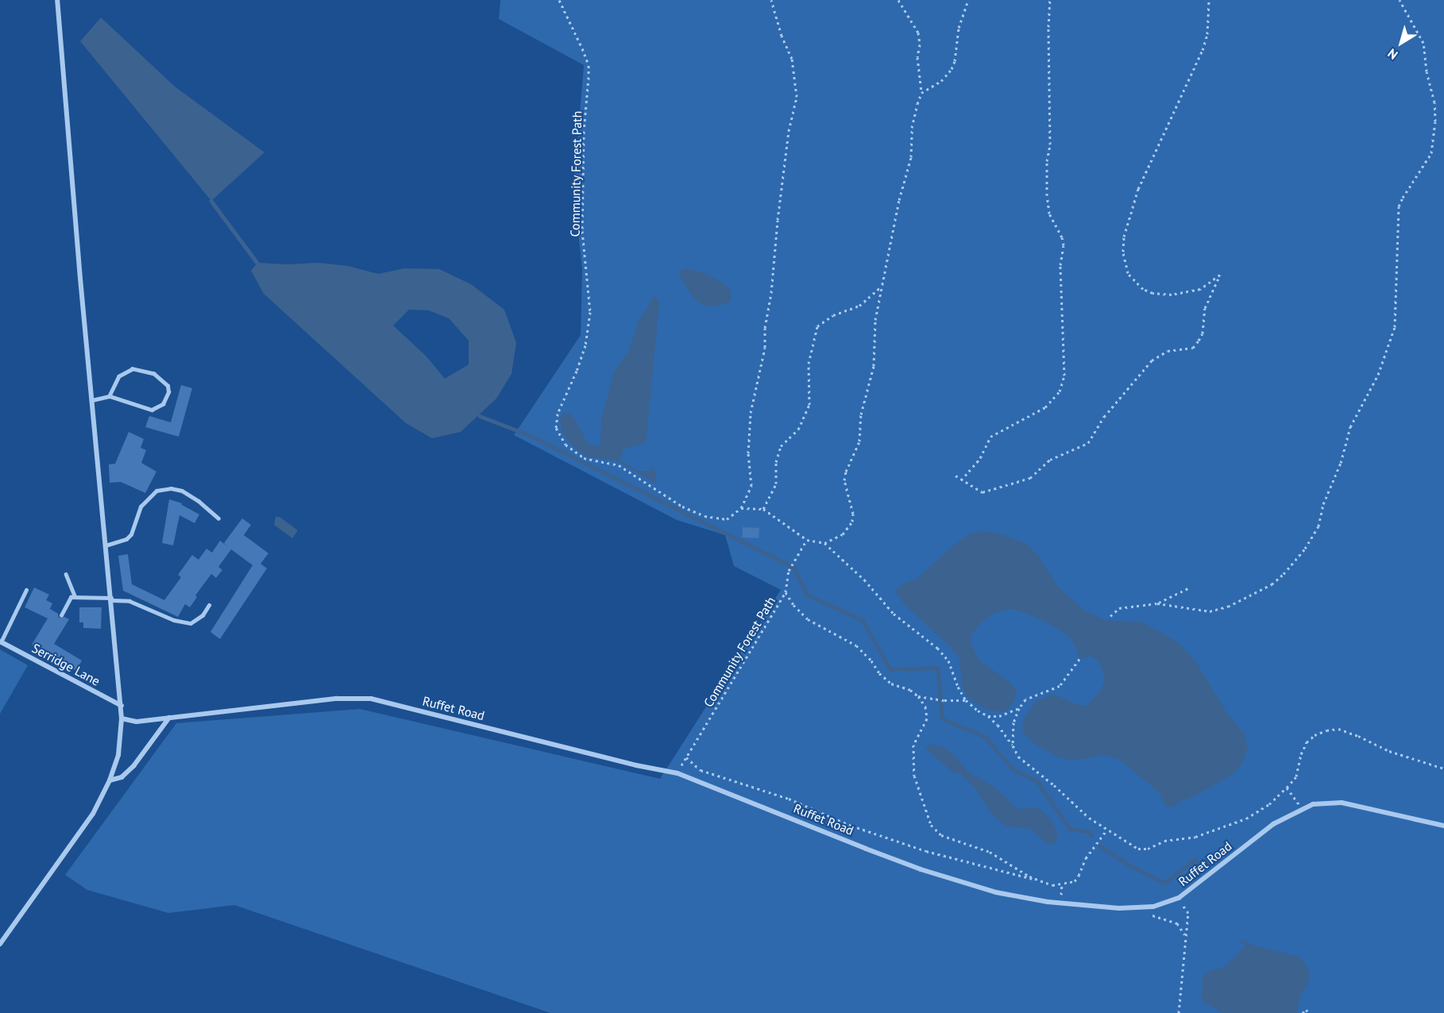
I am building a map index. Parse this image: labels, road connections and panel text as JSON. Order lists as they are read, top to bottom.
{
  "streets": {
    "street": ["Serridge Lane", "Ruffet Road"],
    "path": ["Community Forest Path"]
  },
  "north": "bottom left"
}
